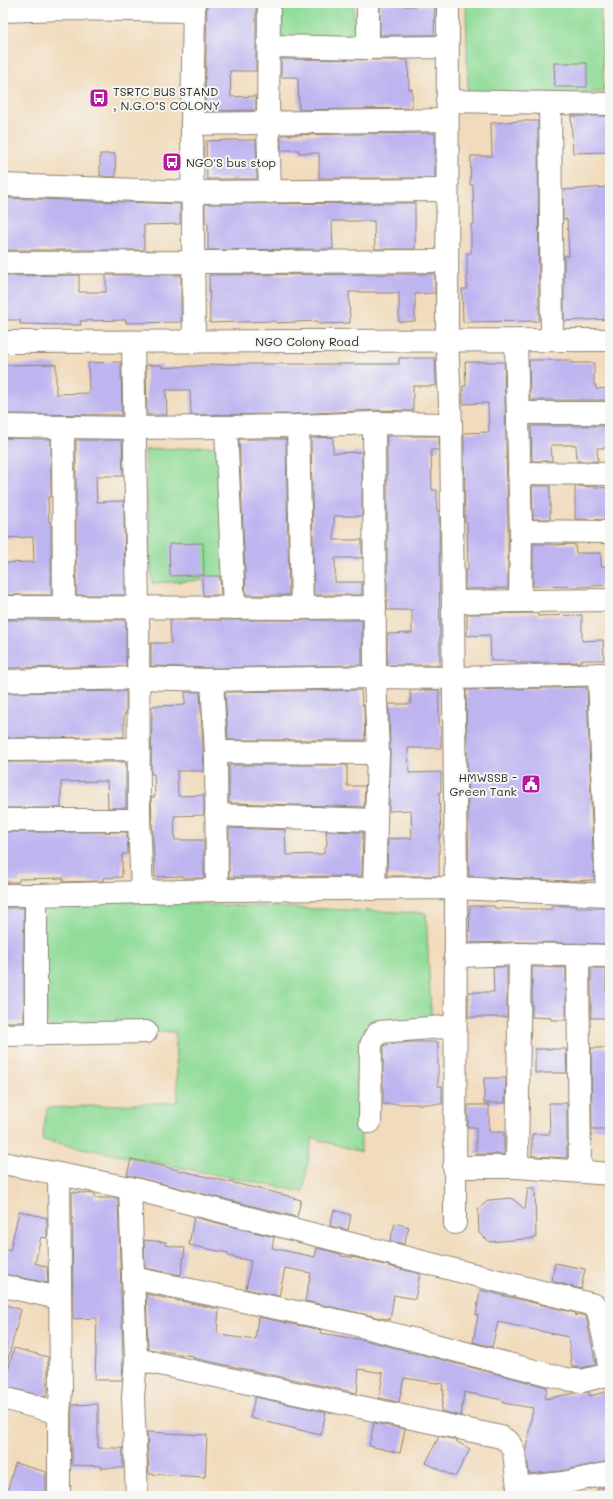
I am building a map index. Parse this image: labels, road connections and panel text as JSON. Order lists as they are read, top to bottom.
{
  "streets": {
    "street": ["NGO Colony Road"]
  },
  "places": {
    "bus stop": ["TSRTC BUS STAND , N.G.O\"S COLONY", "NGO'S bus stop"],
    "public building": ["HMWSSB - Green Tank"]
  }
}
